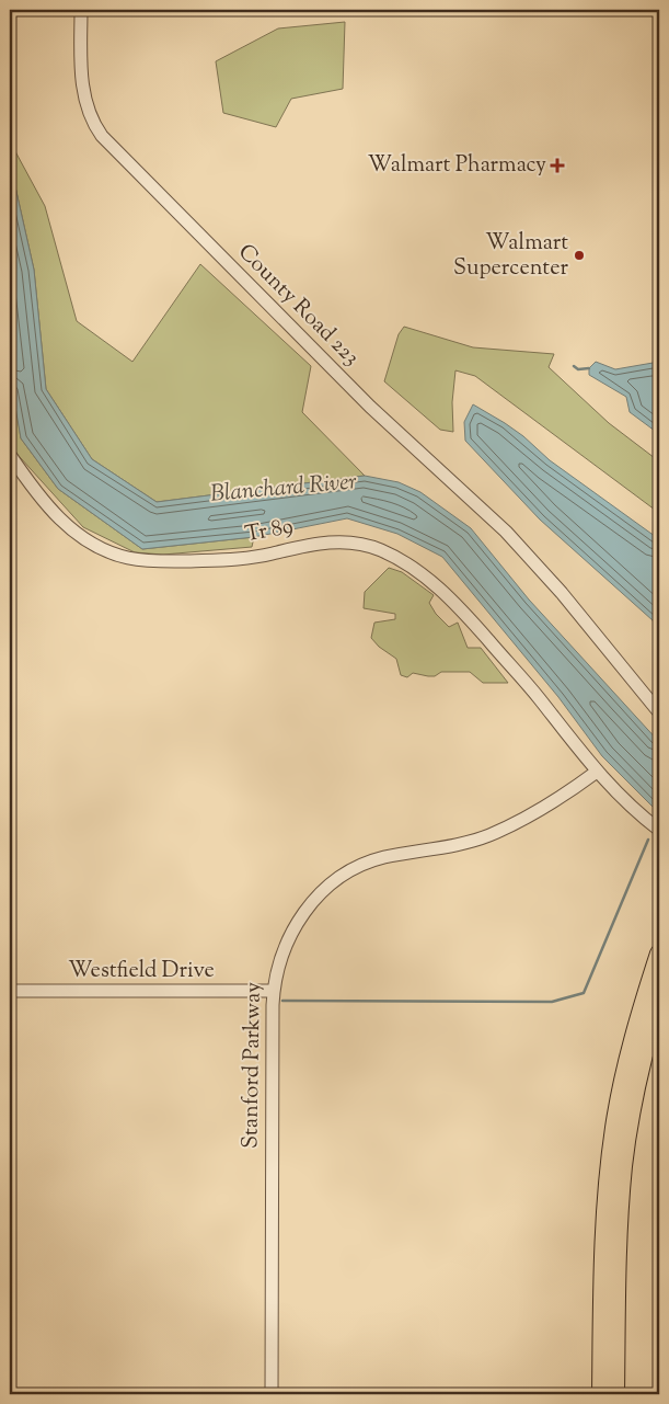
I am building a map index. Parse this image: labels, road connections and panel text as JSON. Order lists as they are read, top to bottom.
{
  "streets": {
    "street": [
      "County Road 223",
      "Tr 89",
      "Westfield Drive",
      "Stanford Parkway"
    ]
  },
  "crossings": [
    ["Tr 89", "Stanford Parkway"],
    ["Westfield Drive", "Stanford Parkway"]
  ],
  "water": ["Blanchard River"],
  "places": {
    "health": ["Walmart Pharmacy"],
    "other": ["Walmart Supercenter"]
  }
}
